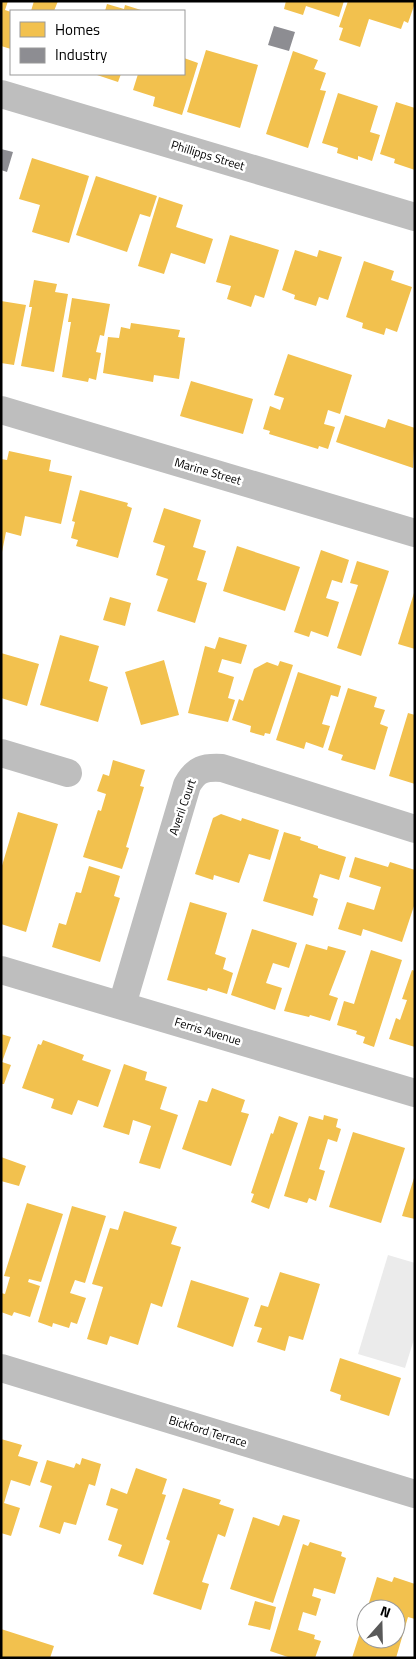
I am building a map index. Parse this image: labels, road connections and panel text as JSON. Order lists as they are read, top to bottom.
{
  "streets": {
    "street": [
      "Phillipps Street",
      "Marine Street",
      "Averil Court",
      "Ferris Avenue",
      "Bickford Terrace"
    ]
  },
  "crossings": [
    ["Averil Court", "Ferris Avenue"]
  ],
  "legend": ["Homes", "Industry"],
  "north": "top"
}
